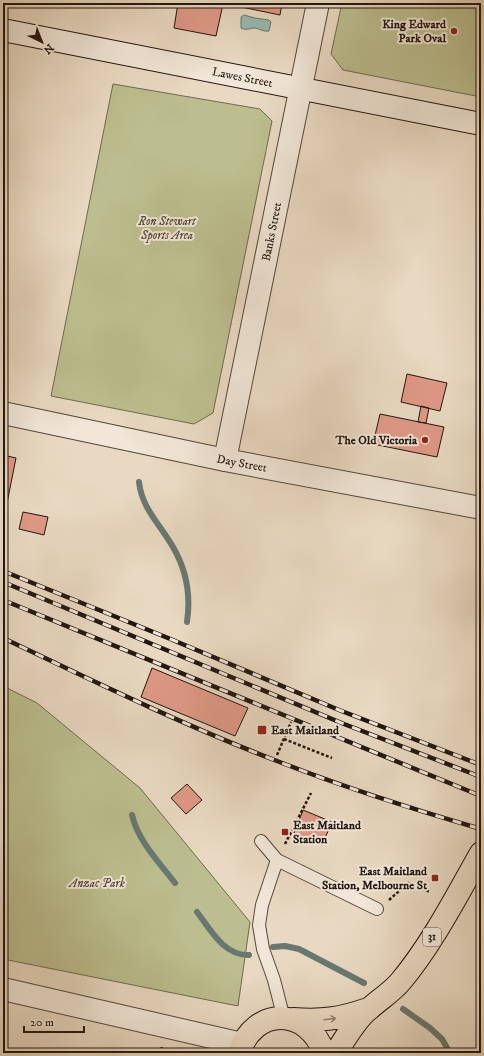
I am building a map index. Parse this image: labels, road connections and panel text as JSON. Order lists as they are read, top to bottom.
{
  "streets": {
    "main road": ["31"],
    "street": ["Lawes Street", "Banks Street", "Day Street"]
  },
  "crossings": [
    ["Lawes Street", "Banks Street"],
    ["Banks Street", "Day Street"]
  ],
  "parks": ["Ron Stewart Sports Area", "Anzac Park"],
  "places": {
    "other": ["King Edward Park Oval", "The Old Victoria"],
    "transit": ["East Maitland", "East Maitland Station", "East Maitland Station, Melbourne St"]
  },
  "scale_bar": "20 m",
  "north": "bottom right"
}
